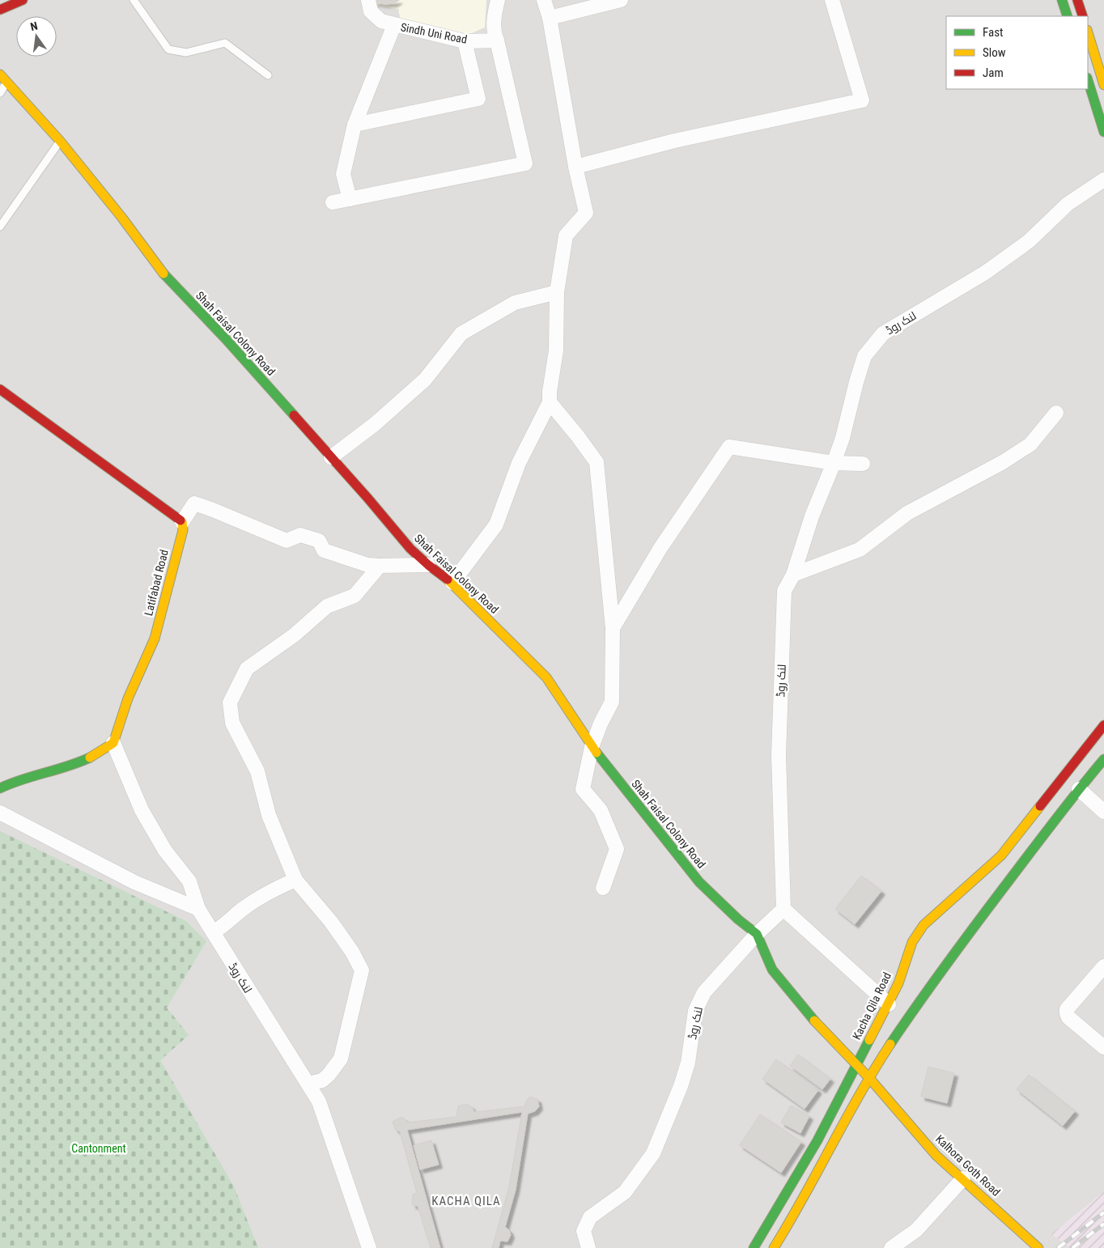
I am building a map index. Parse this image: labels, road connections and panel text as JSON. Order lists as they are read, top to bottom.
{
  "streets": {
    "street": [
      "Sindh Uni Road",
      "لنک روڈ",
      "Shah Faisal Colony Road",
      "Latifabad Road",
      "Kacha Qila Road",
      "Kalhora Goth Road"
    ]
  },
  "crossings": [
    ["لنک روڈ", "Shah Faisal Colony Road"],
    ["لنک روڈ", "Latifabad Road"],
    ["Shah Faisal Colony Road", "Kacha Qila Road"],
    ["Shah Faisal Colony Road", "Kalhora Goth Road"]
  ],
  "districts": ["KACHA QILA"],
  "parks": ["Cantonment"],
  "legend": ["Fast", "Slow", "Jam"],
  "north": "top"
}
